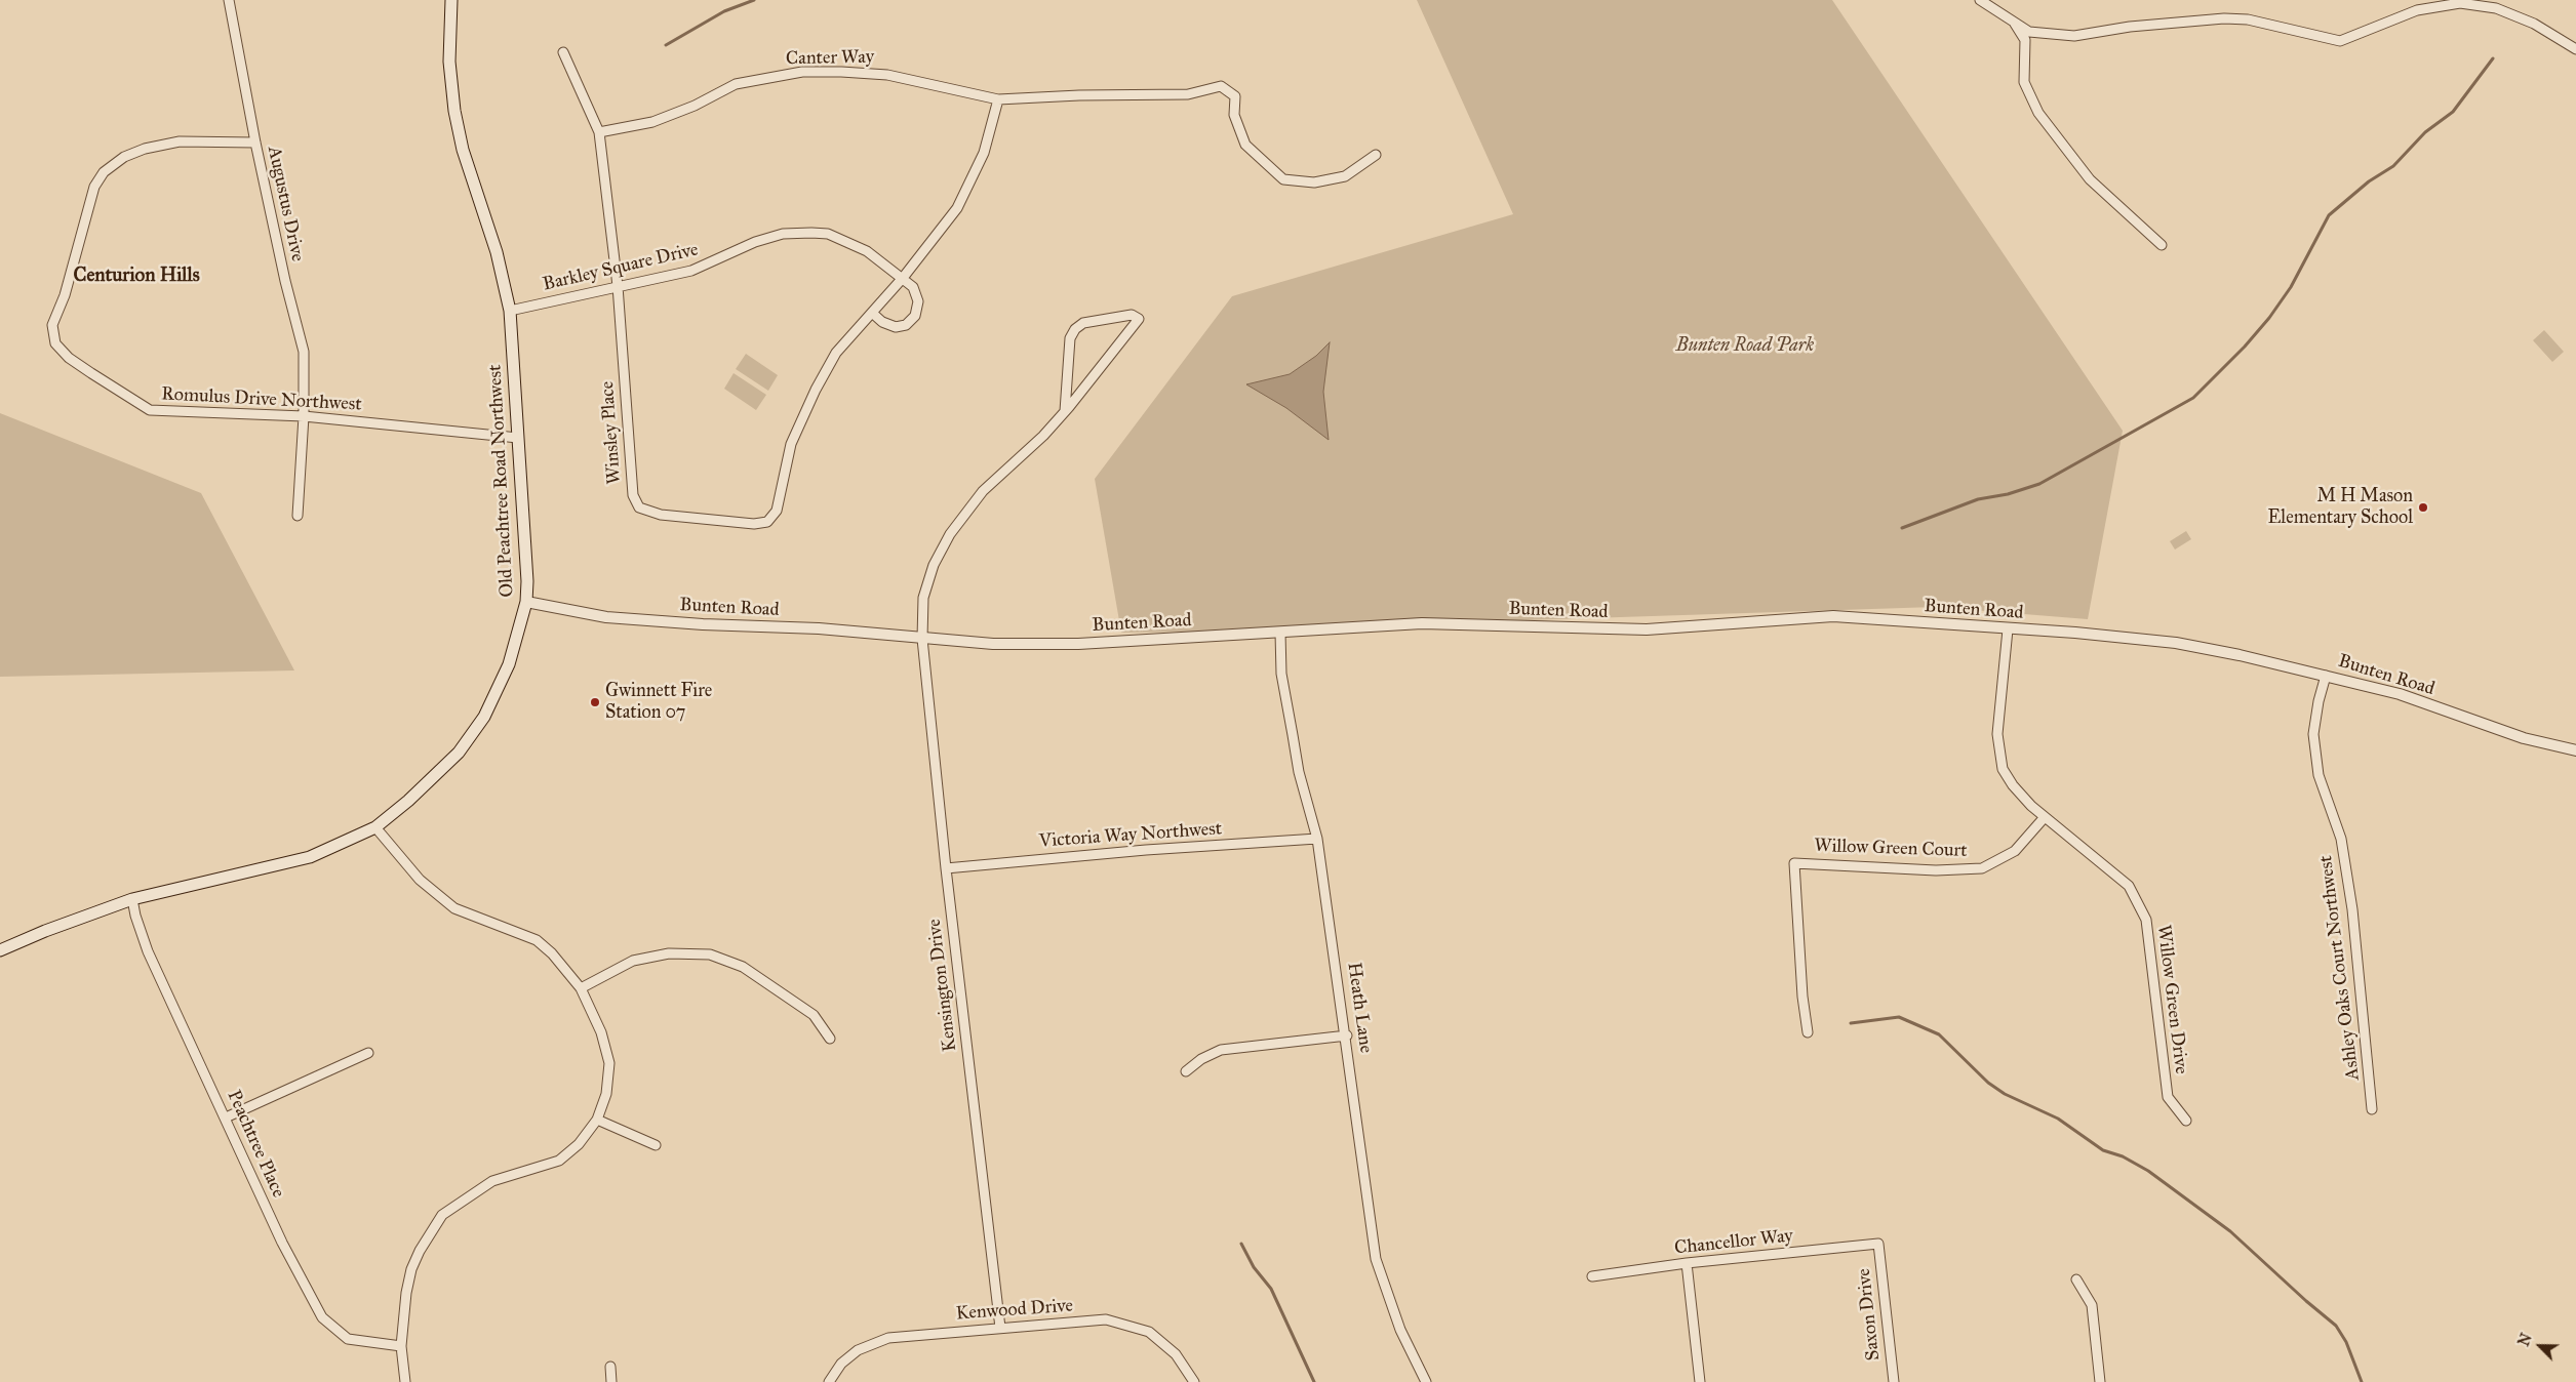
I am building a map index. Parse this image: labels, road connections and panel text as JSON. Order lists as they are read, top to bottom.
{
  "streets": {
    "main road": ["Old Peachtree Road Northwest"],
    "street": [
      "Canter Way",
      "Augustus Drive",
      "Barkley Square Drive",
      "Romulus Drive Northwest",
      "Winsley Place",
      "Bunten Road",
      "Victoria Way Northwest",
      "Willow Green Court",
      "Ashley Oaks Court Northwest",
      "Kensington Drive",
      "Willow Green Drive",
      "Heath Lane",
      "Peachtree Place",
      "Chancellor Way",
      "Kenwood Drive",
      "Saxon Drive"
    ]
  },
  "crossings": [
    ["Canter Way", "Winsley Place"],
    ["Augustus Drive", "Romulus Drive Northwest"],
    ["Barkley Square Drive", "Winsley Place"],
    ["Barkley Square Drive", "Old Peachtree Road Northwest"],
    ["Romulus Drive Northwest", "Old Peachtree Road Northwest"],
    ["Old Peachtree Road Northwest", "Bunten Road"],
    ["Old Peachtree Road Northwest", "Peachtree Place"],
    ["Bunten Road", "Ashley Oaks Court Northwest"],
    ["Bunten Road", "Kensington Drive"],
    ["Bunten Road", "Willow Green Drive"],
    ["Bunten Road", "Heath Lane"],
    ["Victoria Way Northwest", "Kensington Drive"],
    ["Victoria Way Northwest", "Heath Lane"],
    ["Willow Green Court", "Willow Green Drive"],
    ["Kensington Drive", "Kenwood Drive"],
    ["Chancellor Way", "Saxon Drive"]
  ],
  "districts": ["Centurion Hills"],
  "parks": ["Bunten Road Park"],
  "places": ["M H Mason Elementary School", "Gwinnett Fire Station 07"],
  "north": "top left"
}
